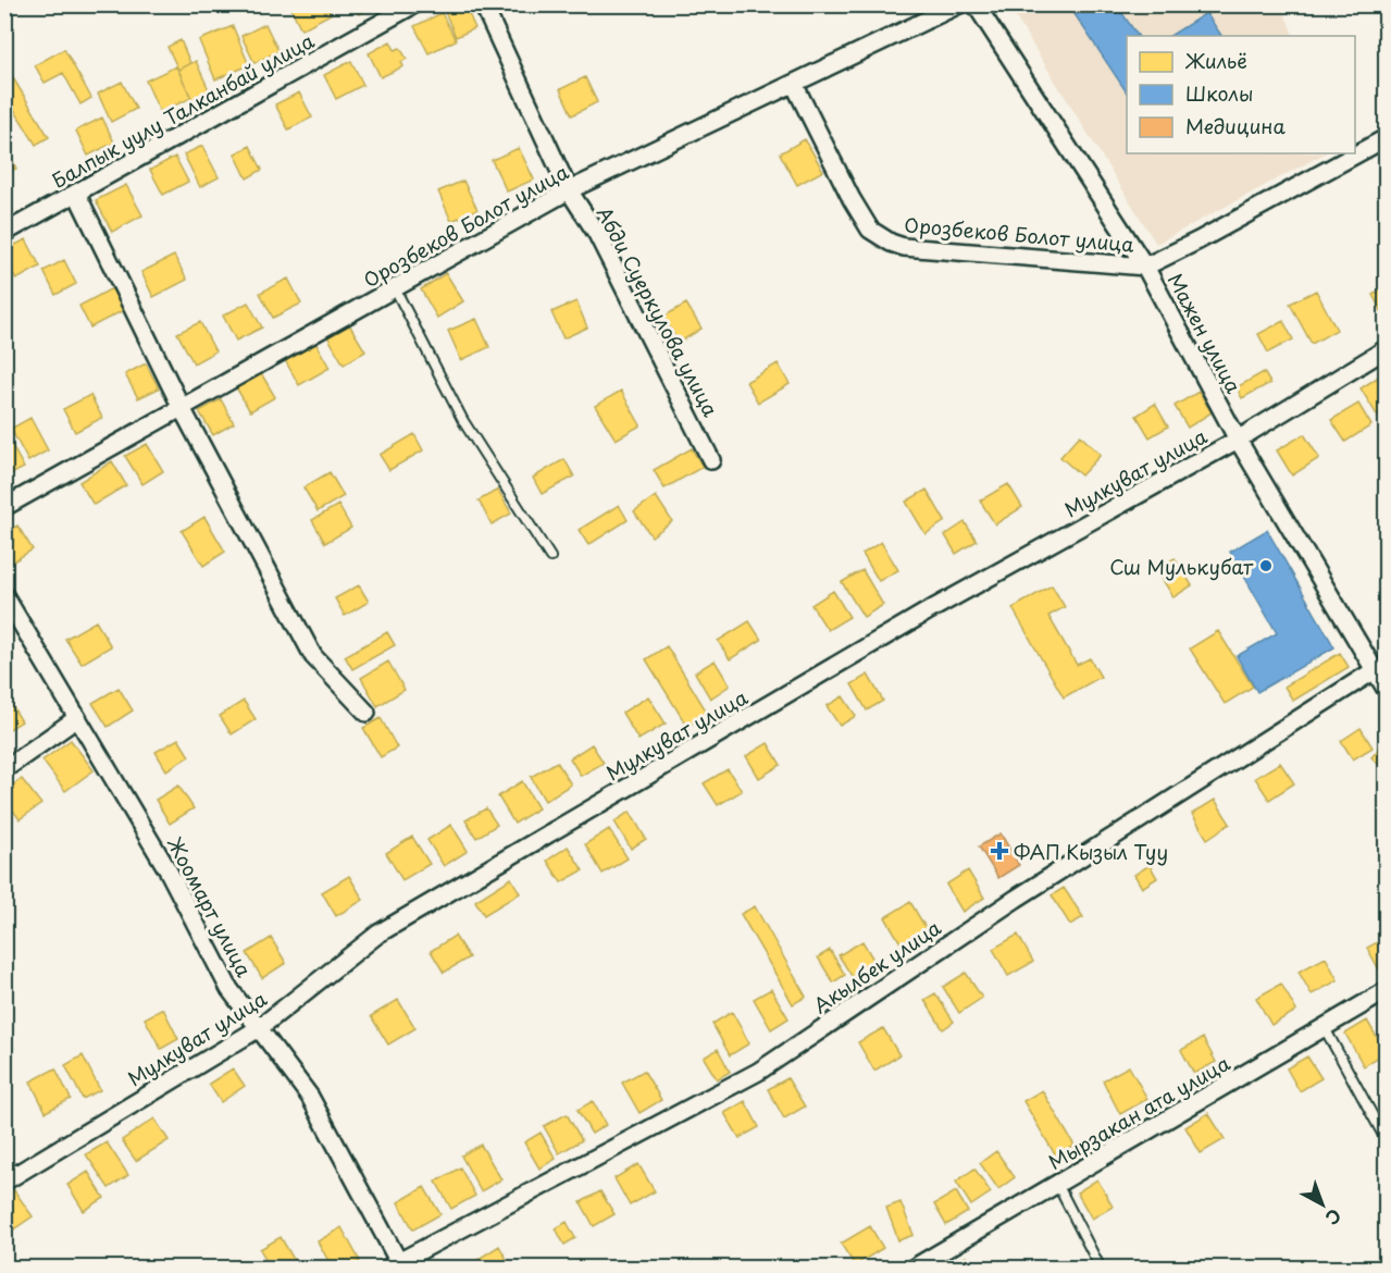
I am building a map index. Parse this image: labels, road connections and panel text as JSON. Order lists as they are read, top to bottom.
{
  "streets": {
    "street": [
      "Балпык уулу Талканбай улица",
      "Орозбеков Болот улица",
      "Абди Суеркулова улица",
      "Мажен улица",
      "Мулкуват улица",
      "Жоомарт улица",
      "Акылбек улица",
      "Мырзакан ата улица"
    ]
  },
  "crossings": [
    ["Орозбеков Болот улица", "Абди Суеркулова улица"],
    ["Орозбеков Болот улица", "Мажен улица"],
    ["Мажен улица", "Мулкуват улица"],
    ["Мажен улица", "Акылбек улица"],
    ["Мулкуват улица", "Жоомарт улица"],
    ["Жоомарт улица", "Акылбек улица"]
  ],
  "places": {
    "other": ["Сш Мулькубат"],
    "health": ["ФАП Кызыл Туу"]
  },
  "legend": ["Жильё", "Школы", "Медицина"],
  "north": "bottom right"
}
